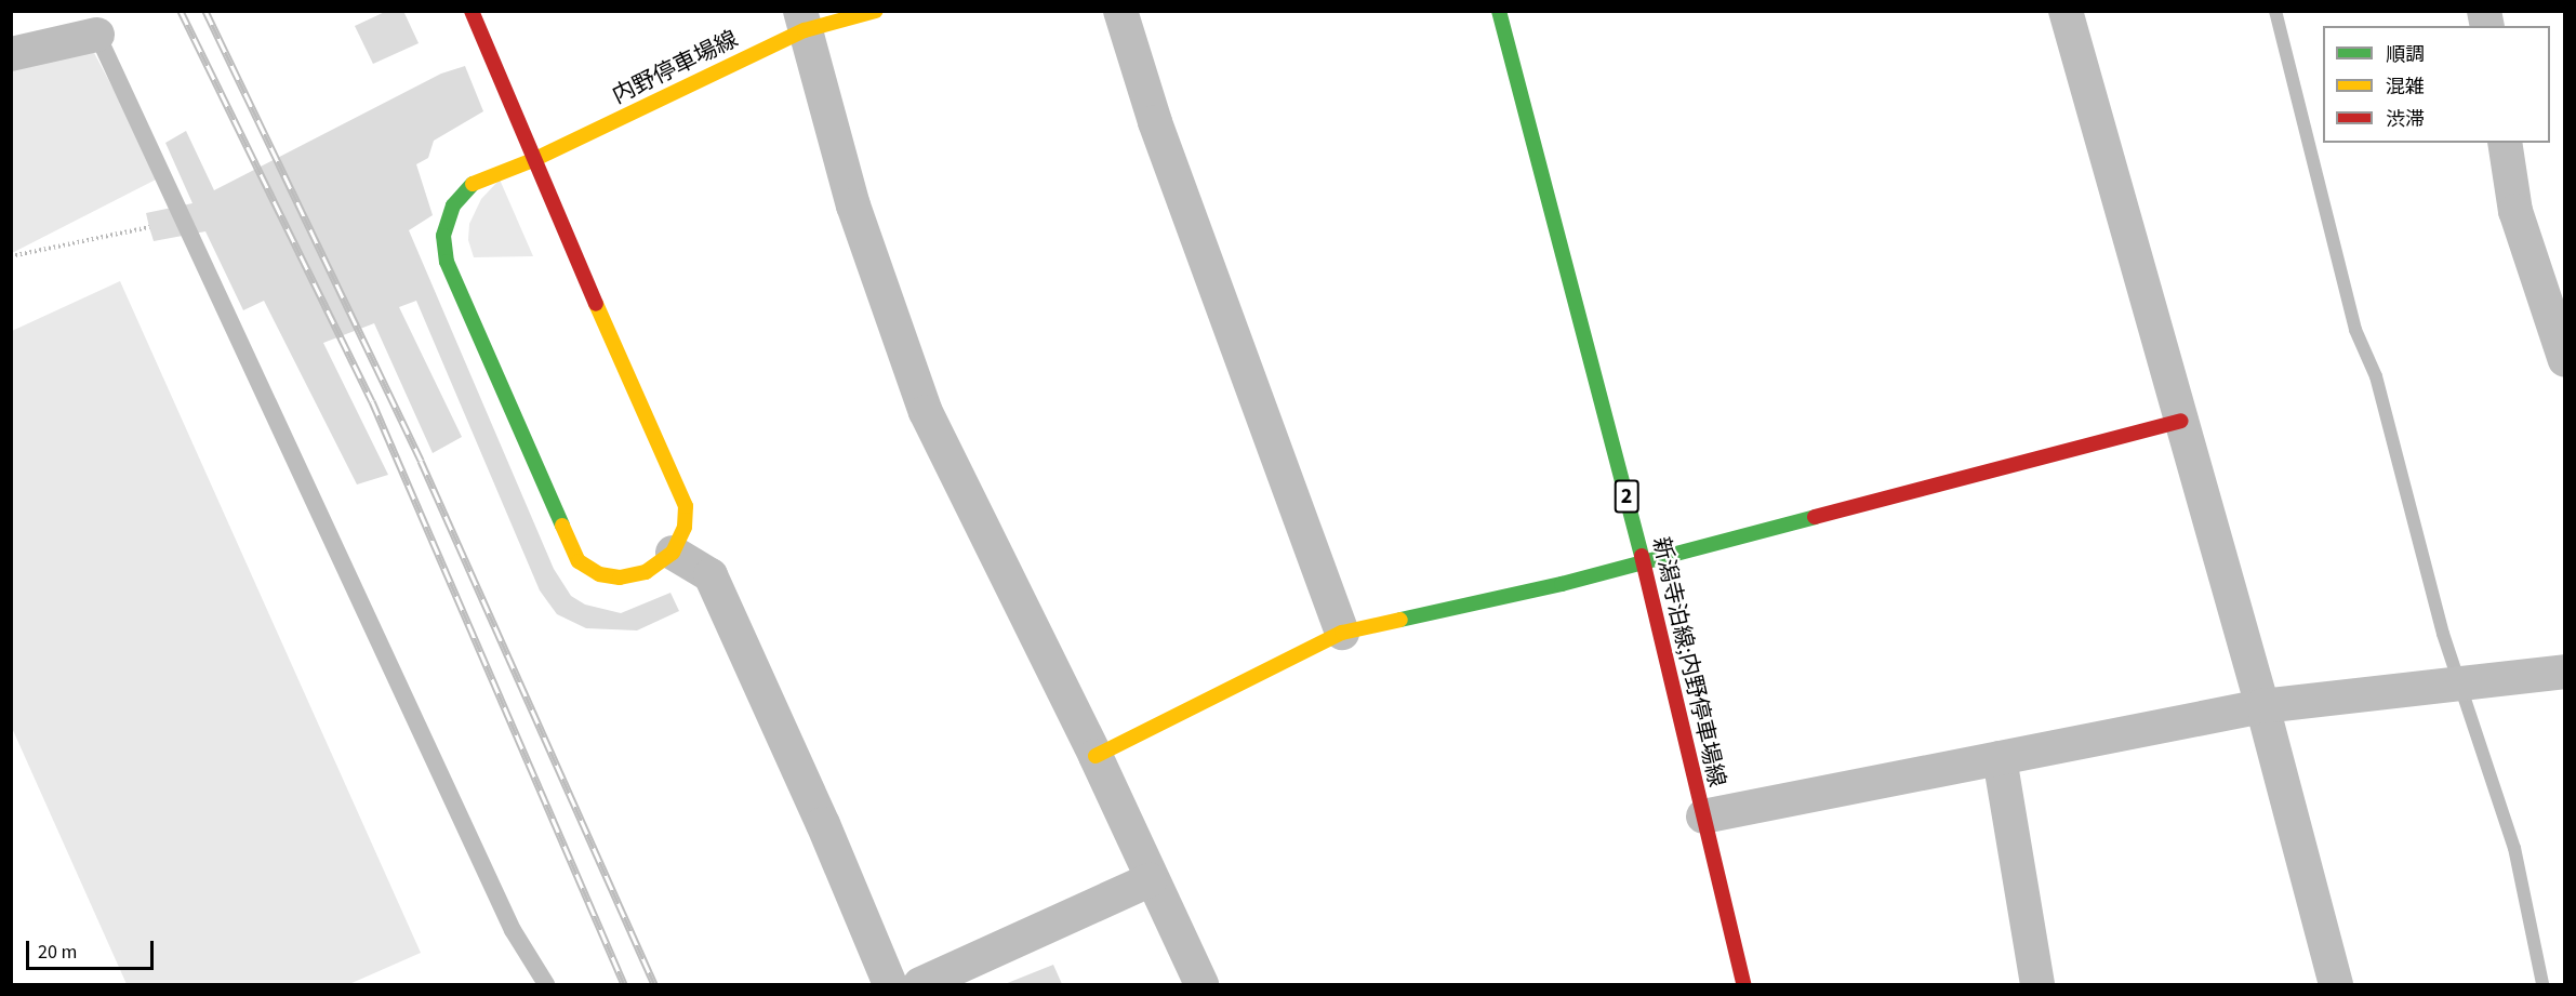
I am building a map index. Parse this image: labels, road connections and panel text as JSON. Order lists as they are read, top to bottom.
{
  "streets": {
    "street": ["内野停車場線", "2", "新潟寺泊線;内野停車場線"]
  },
  "legend": ["順調", "混雑", "渋滞"],
  "scale_bar": "20 m"
}
